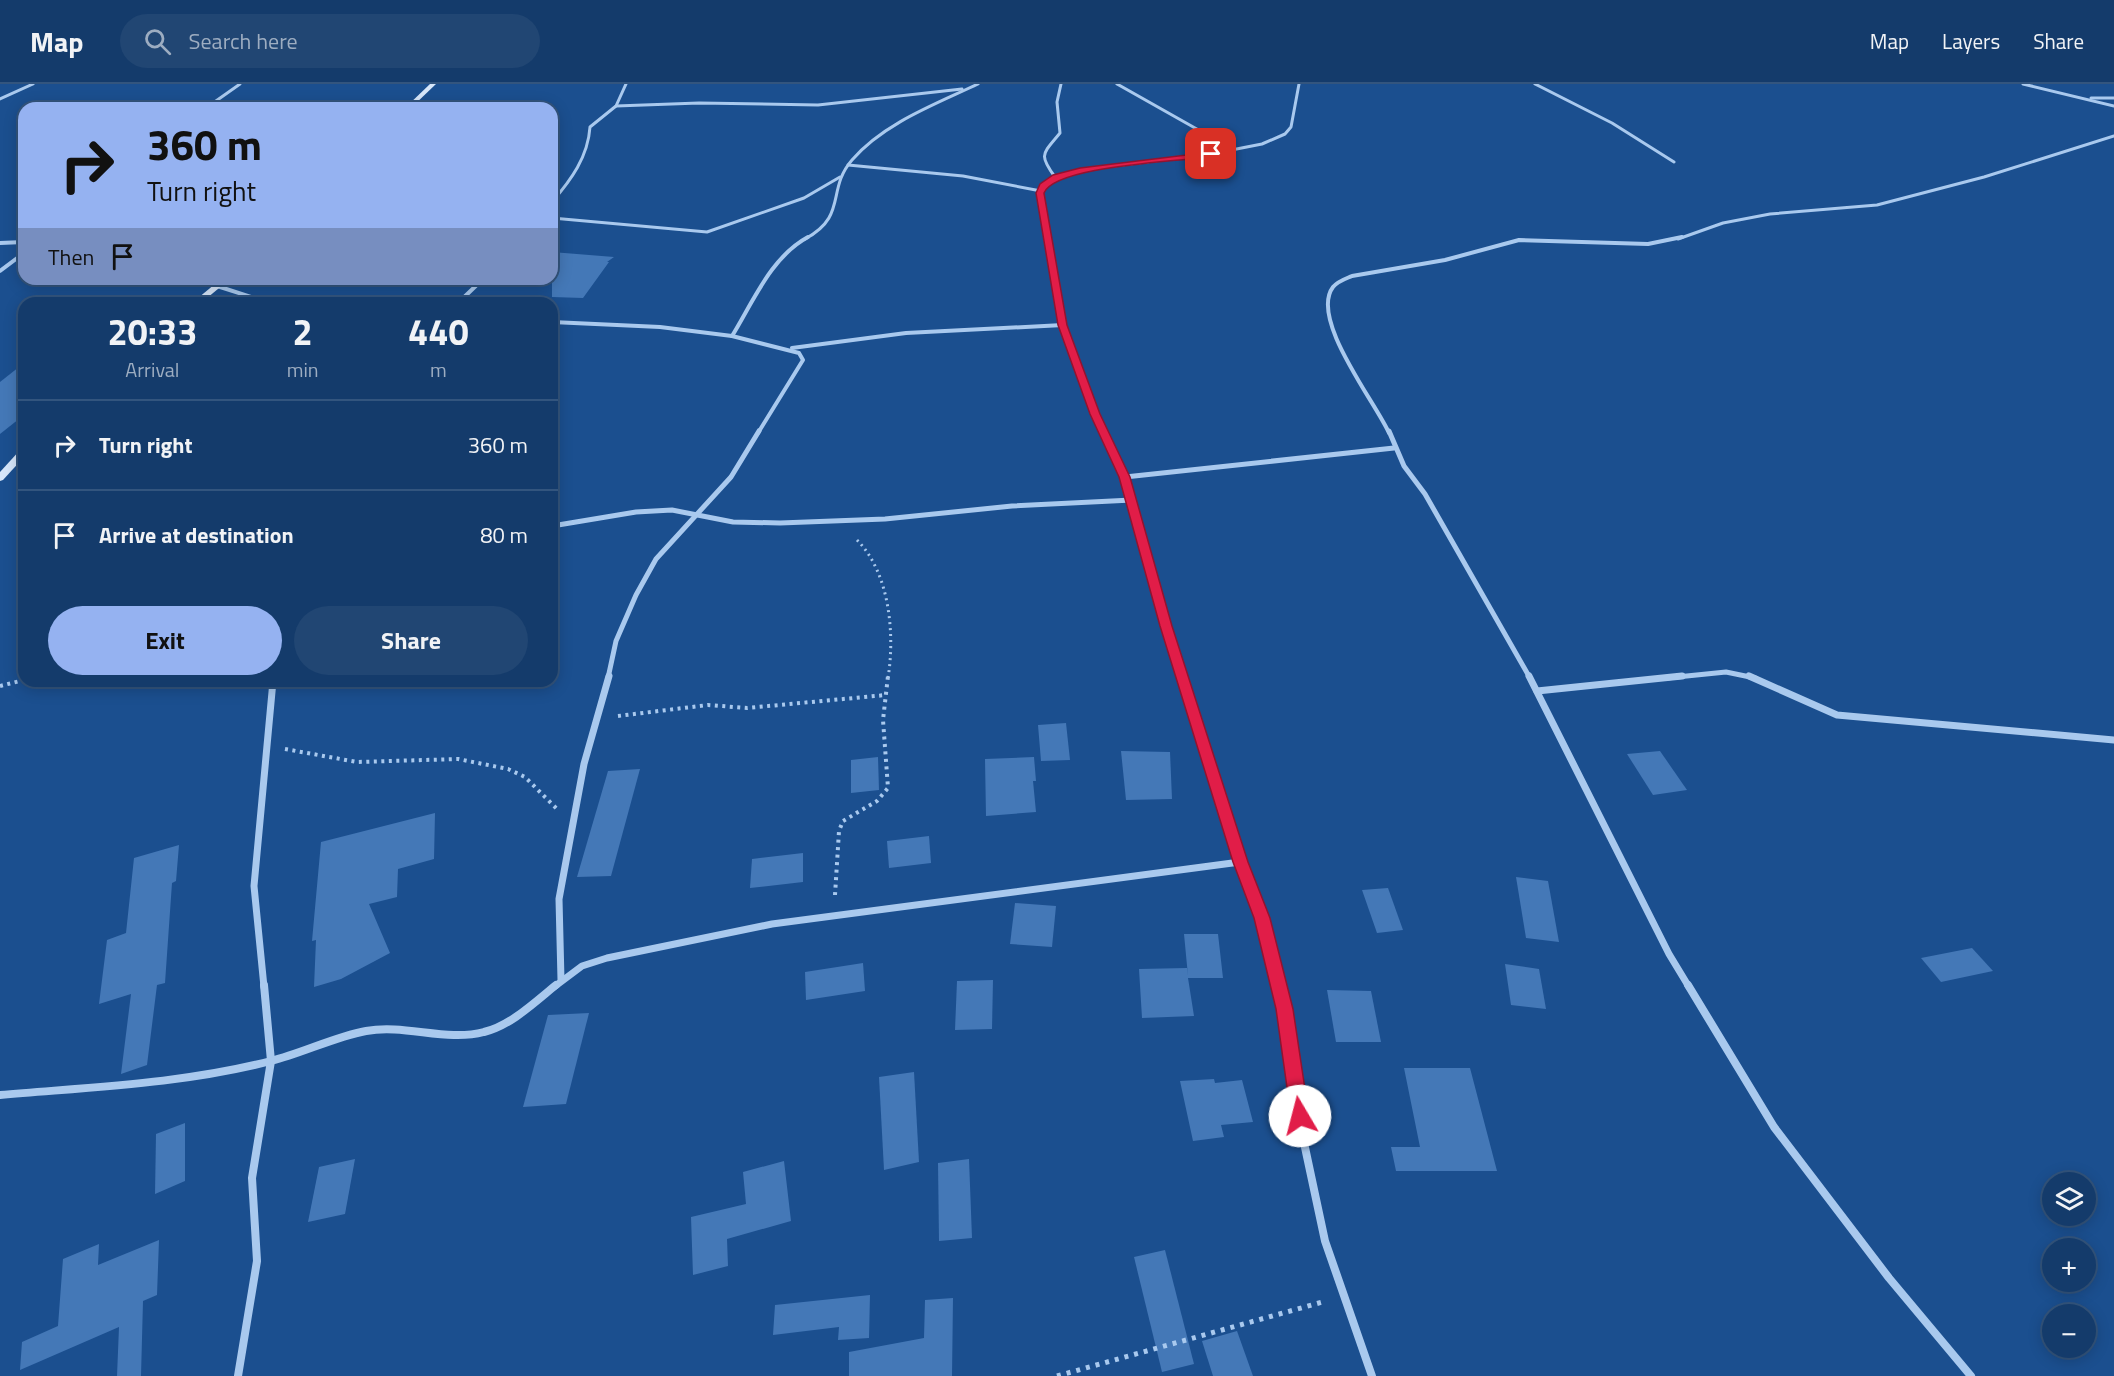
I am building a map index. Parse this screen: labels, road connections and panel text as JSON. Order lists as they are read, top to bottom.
{
  "page": {
    "header": "Map",
    "search": "Search here",
    "nav": ["Map", "Layers", "Share"],
    "turn": ["360 m", "Turn right"],
    "then": "Then",
    "eta": [
      "20:33",
      "Arrival",
      "2",
      "min",
      "440",
      "m"
    ],
    "list": [
      {
        "name": "Turn right",
        "value": "360 m"
      },
      {
        "name": "Arrive at destination",
        "value": "80 m"
      }
    ],
    "buttons": ["Exit", "Share"],
    "map_buttons": ["+", "−"]
  }
}
